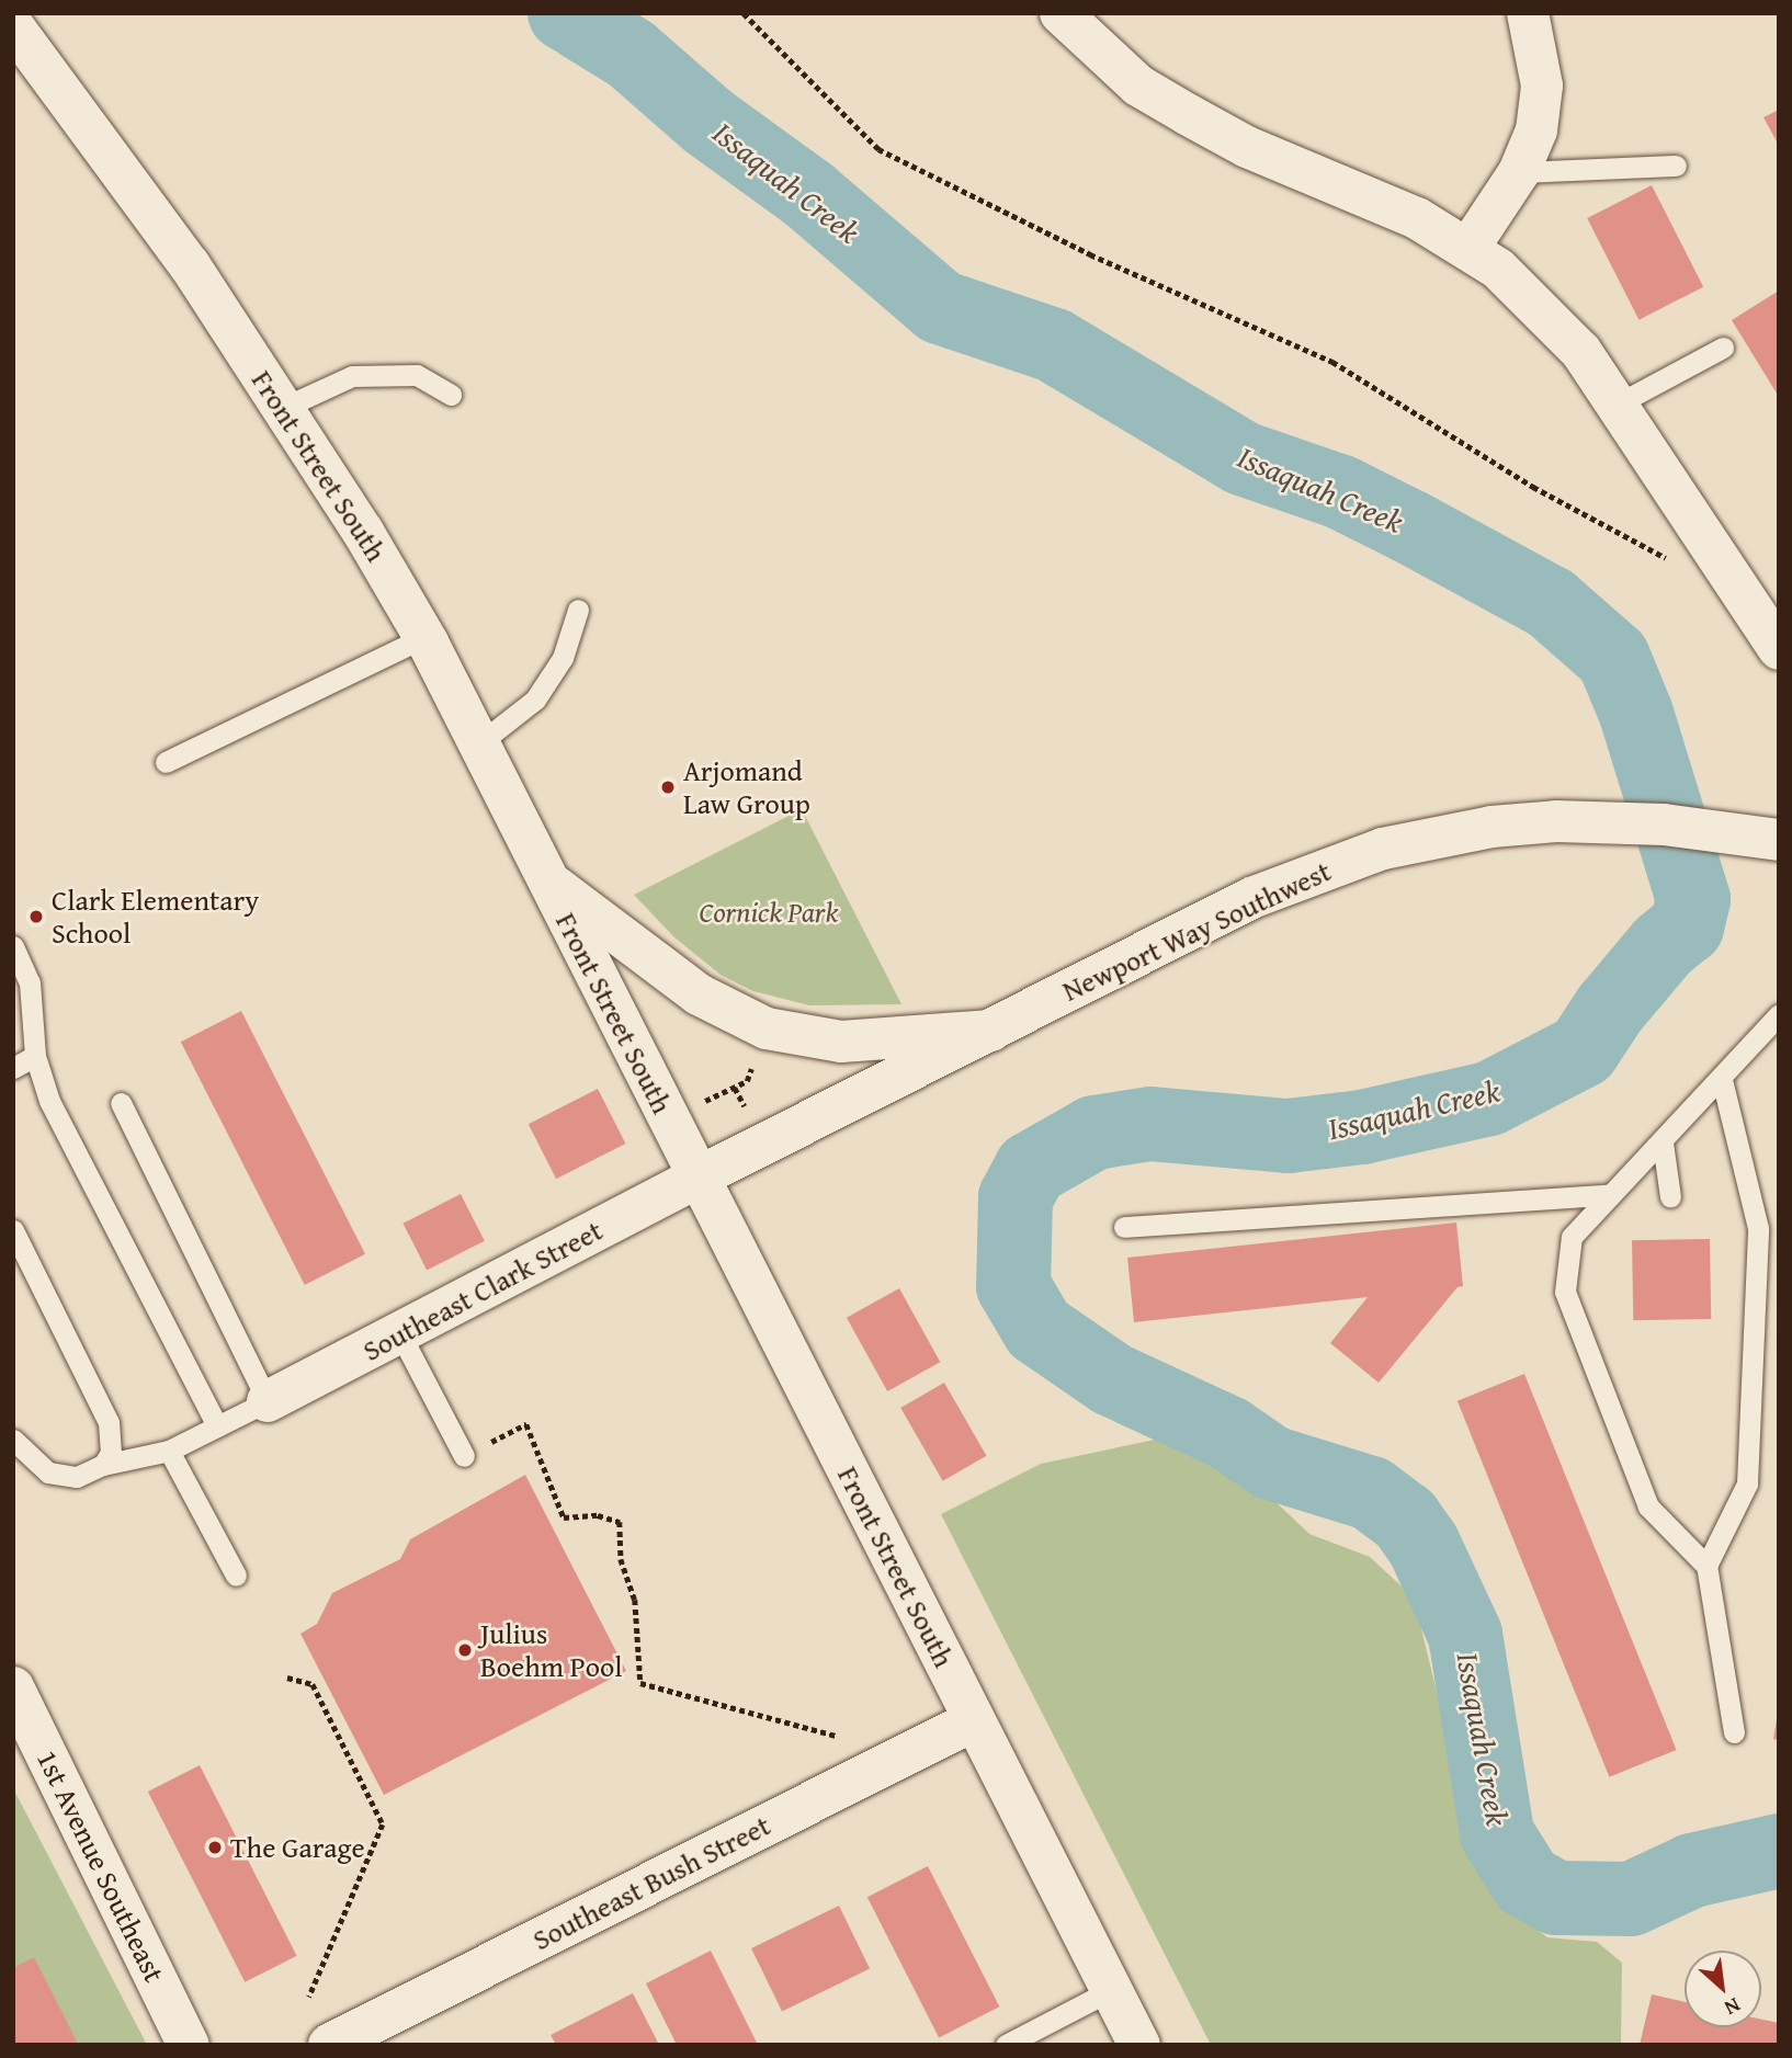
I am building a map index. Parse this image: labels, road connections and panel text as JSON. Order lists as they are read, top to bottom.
{
  "streets": {
    "street": [
      "Front Street South",
      "Newport Way Southwest",
      "Southeast Clark Street",
      "1st Avenue Southeast",
      "Southeast Bush Street"
    ]
  },
  "crossings": [
    ["Front Street South", "Newport Way Southwest"],
    ["Front Street South", "Southeast Clark Street"],
    ["Front Street South", "Southeast Bush Street"],
    ["Newport Way Southwest", "Southeast Clark Street"]
  ],
  "water": ["Issaquah Creek"],
  "parks": ["Cornick Park"],
  "places": [
    "Arjomand Law Group",
    "Clark Elementary School",
    "Julius Boehm Pool",
    "The Garage"
  ],
  "north": "bottom right"
}
